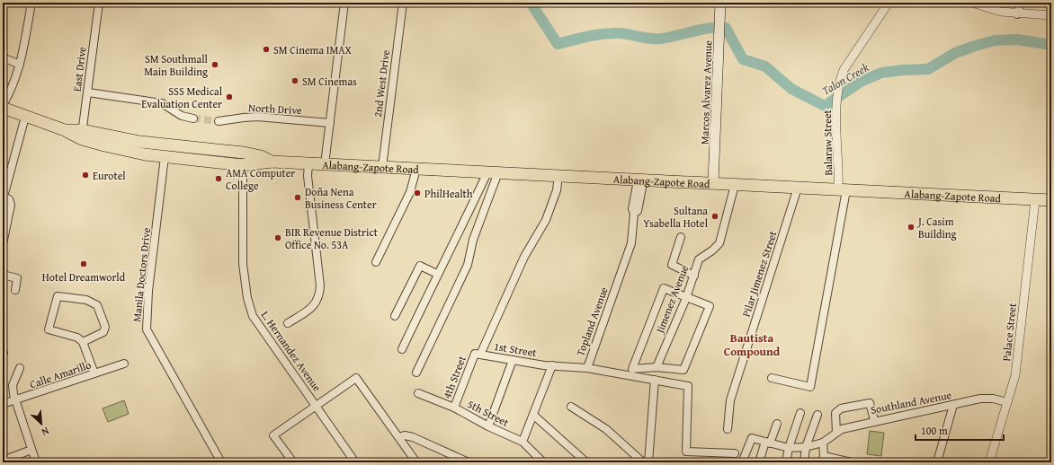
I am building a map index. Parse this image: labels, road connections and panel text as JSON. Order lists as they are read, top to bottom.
{
  "streets": {
    "highway": ["Alabang-Zapote Road"],
    "main road": ["Marcos Alvarez Avenue"],
    "street": [
      "East Drive",
      "2nd West Drive",
      "North Drive",
      "Balaraw Street",
      "Pilar Jimenez Street",
      "Manila Doctors Drive",
      "Jimenez Avenue",
      "Topland Avenue",
      "Palace Street",
      "1st Street",
      "L. Hernandez Avenue",
      "Calle Amarillo",
      "4th Street",
      "Southland Avenue",
      "5th Street"
    ]
  },
  "crossings": [
    ["East Drive", "Alabang-Zapote Road"],
    ["2nd West Drive", "Alabang-Zapote Road"],
    ["Marcos Alvarez Avenue", "Alabang-Zapote Road"],
    ["Balaraw Street", "Alabang-Zapote Road"],
    ["Alabang-Zapote Road", "Pilar Jimenez Street"],
    ["Alabang-Zapote Road", "Manila Doctors Drive"],
    ["Alabang-Zapote Road", "Jimenez Avenue"],
    ["Alabang-Zapote Road", "Topland Avenue"],
    ["Alabang-Zapote Road", "Palace Street"],
    ["Alabang-Zapote Road", "L. Hernandez Avenue"],
    ["Alabang-Zapote Road", "4th Street"],
    ["Topland Avenue", "1st Street"],
    ["Palace Street", "Southland Avenue"],
    ["1st Street", "4th Street"],
    ["4th Street", "5th Street"]
  ],
  "districts": ["Bautista Compound"],
  "water": ["Talon Creek"],
  "places": [
    "SM Cinema IMAX",
    "SM Southmall Main Building",
    "SM Cinemas",
    "SSS Medical Evaluation Center",
    "Eurotel",
    "AMA Computer College",
    "PhilHealth",
    "Doña Nena Business Center",
    "Sultana Ysabella Hotel",
    "J. Casim Building",
    "BIR Revenue District Office No. 53A",
    "Hotel Dreamworld"
  ],
  "scale_bar": "100 m",
  "north": "bottom right"
}
